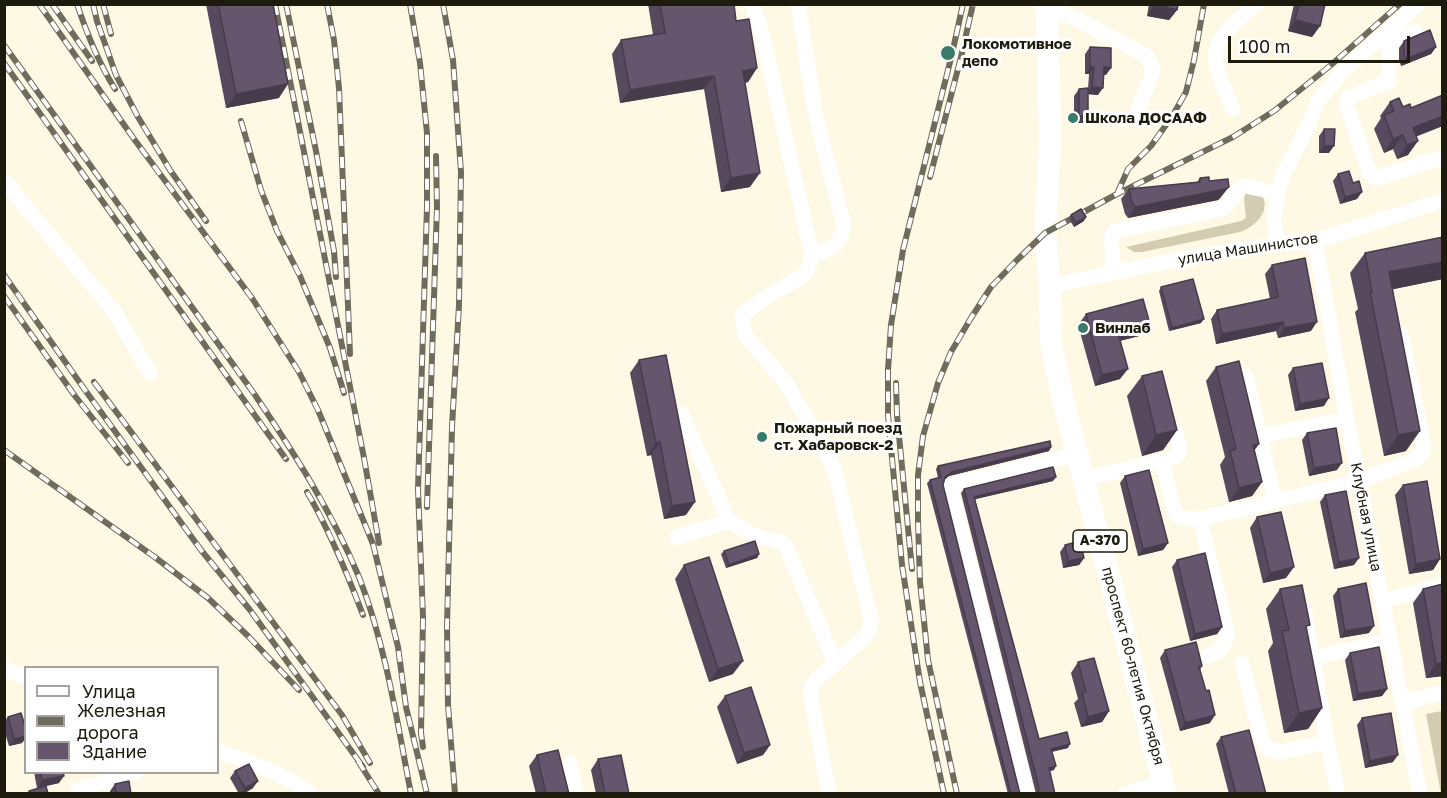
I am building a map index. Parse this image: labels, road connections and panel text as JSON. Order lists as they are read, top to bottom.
{
  "streets": {
    "highway": ["А-370", "проспект 60-летия Октября"],
    "street": ["улица Машинистов", "Клубная улица"]
  },
  "crossings": [
    ["улица Машинистов", "Клубная улица"],
    ["улица Машинистов", "проспект 60-летия Октября"]
  ],
  "places": [
    "Локомотивное депо",
    "Школа ДОСААФ",
    "Винлаб",
    "Пожарный поезд ст. Хабаровск-2"
  ],
  "legend": ["Улица", "Железная дорога", "Здание"],
  "scale_bar": "100 m"
}
